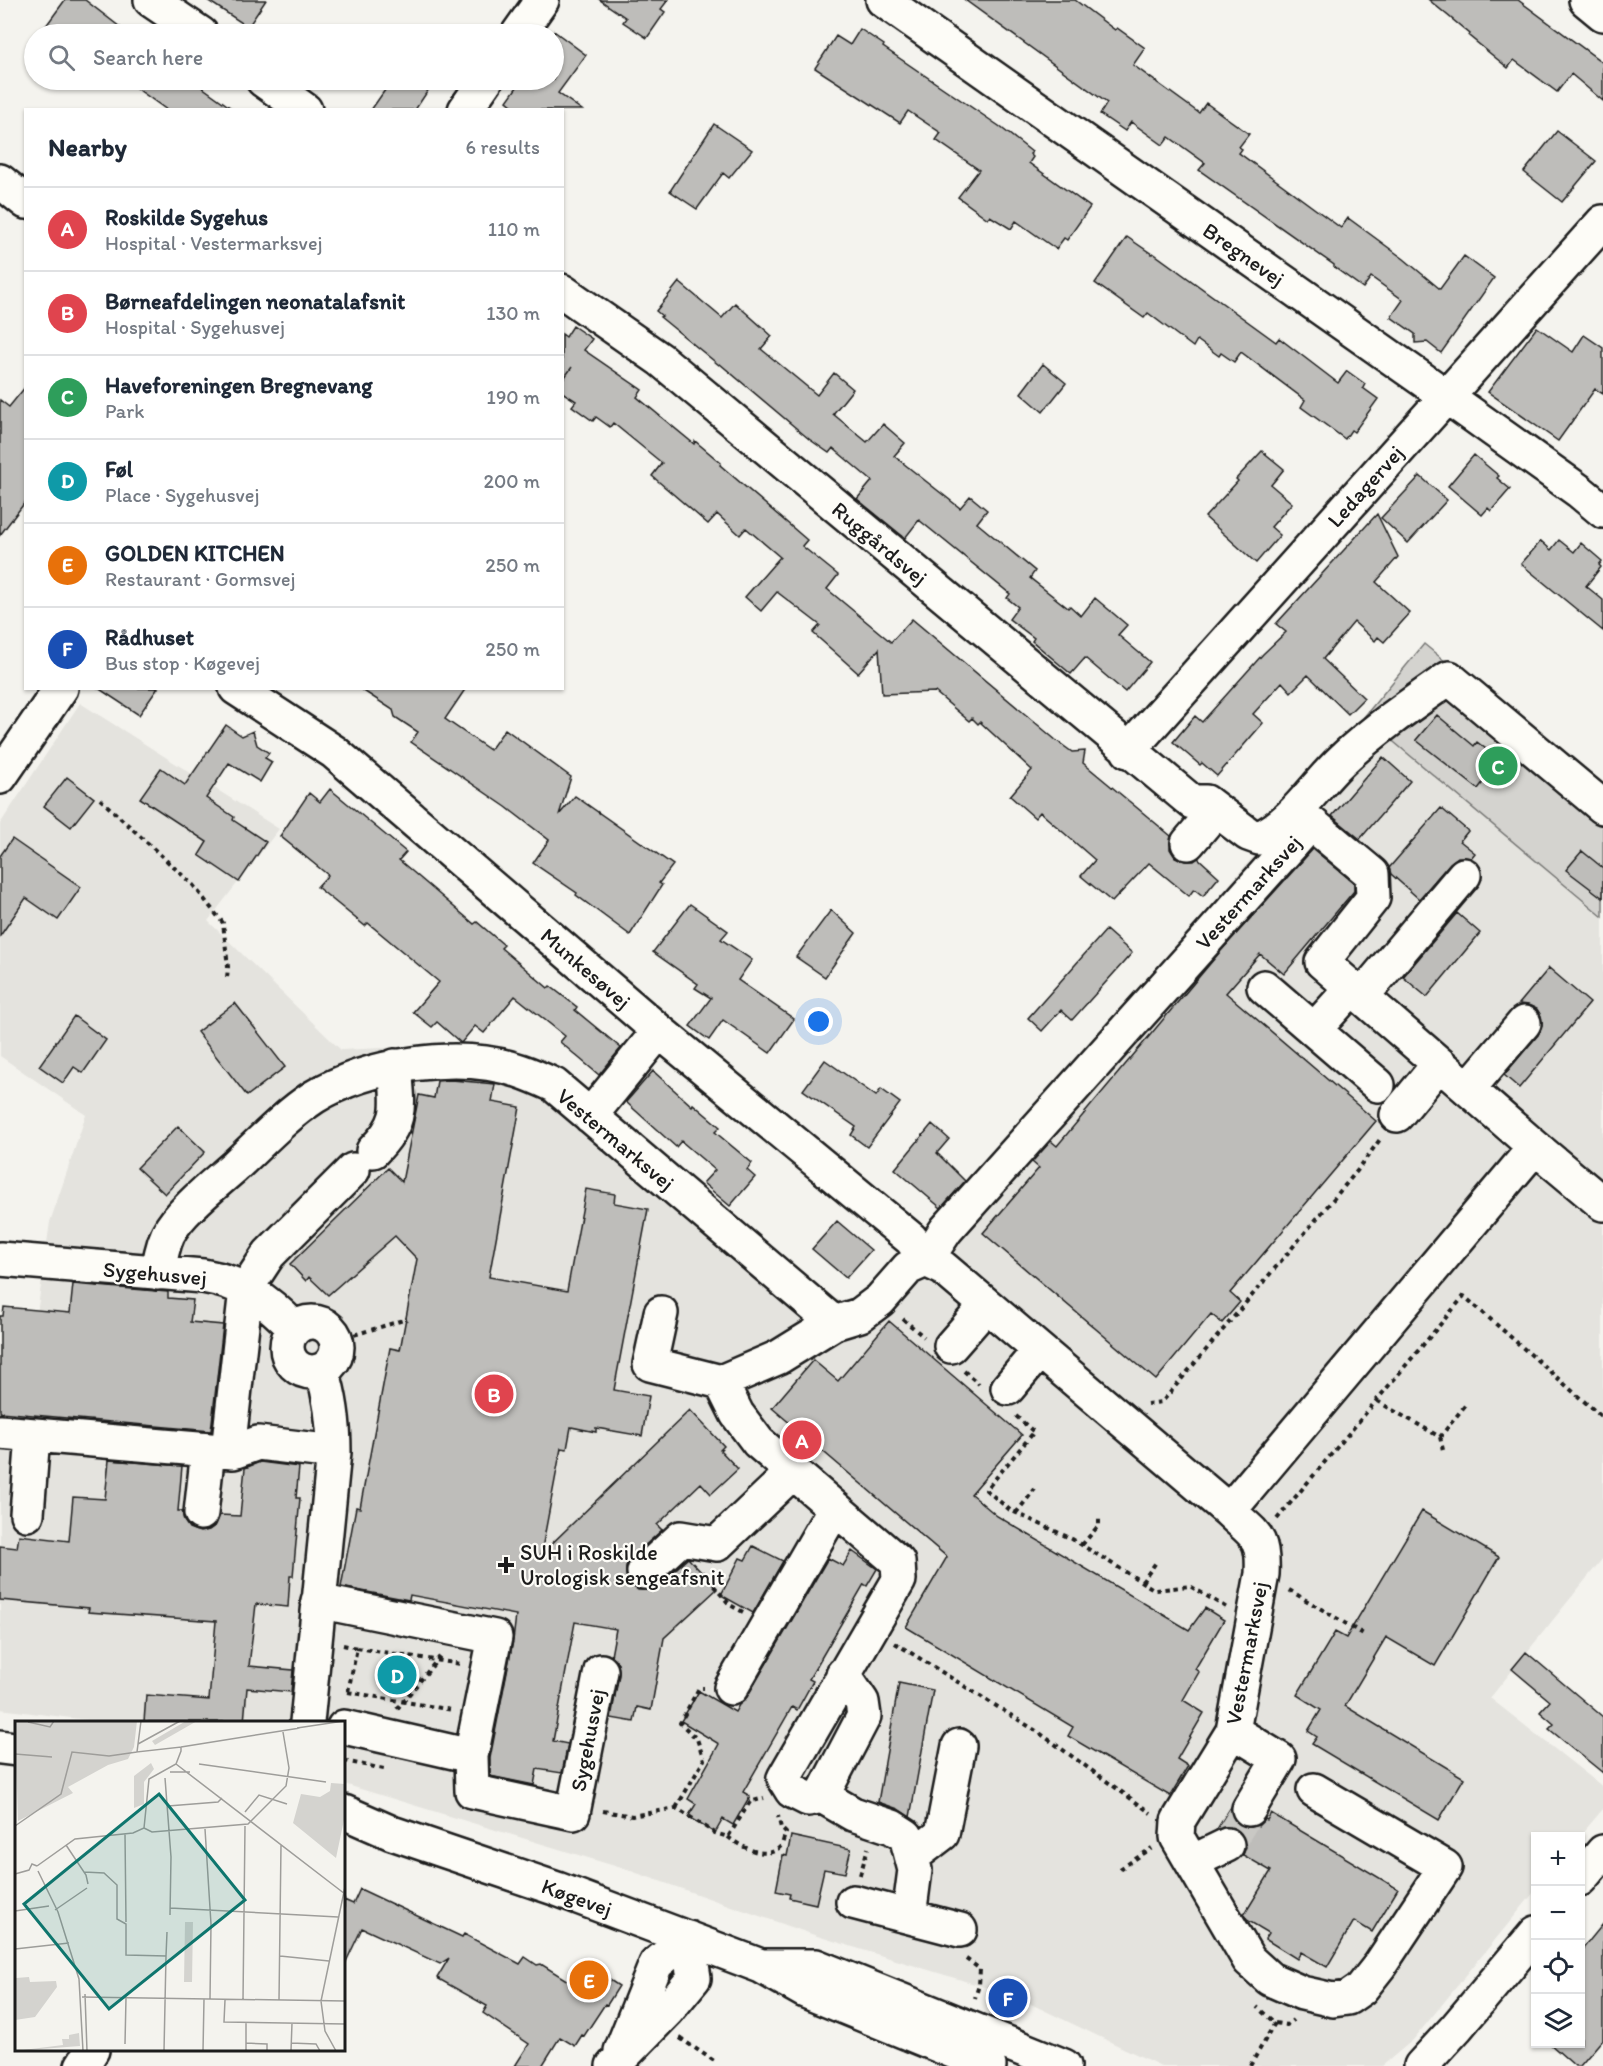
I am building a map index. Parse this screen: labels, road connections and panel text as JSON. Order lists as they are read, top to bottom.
{
  "streets": {
    "street": [
      "Bregnevej",
      "Ledagervej",
      "Ruggårdsvej",
      "Vestermarksvej",
      "Munkesøvej",
      "Sygehusvej",
      "Køgevej"
    ]
  },
  "crossings": [
    ["Bregnevej", "Ledagervej"],
    ["Ledagervej", "Ruggårdsvej"],
    ["Vestermarksvej", "Munkesøvej"],
    ["Vestermarksvej", "Sygehusvej"]
  ],
  "places": {
    "health": ["SUH i Roskilde Urologisk sengeafsnit"]
  },
  "page": {
    "search": "Search here",
    "heading": ["Nearby", "6 results"],
    "list": [
      {
        "mark": "A",
        "name": "Roskilde Sygehus",
        "note": "Hospital · Vestermarksvej",
        "value": "110 m"
      },
      {
        "mark": "B",
        "name": "Børneafdelingen neonatalafsnit",
        "note": "Hospital · Sygehusvej",
        "value": "130 m"
      },
      {
        "mark": "C",
        "name": "Haveforeningen Bregnevang",
        "note": "Park",
        "value": "190 m"
      },
      {
        "mark": "D",
        "name": "Føl",
        "note": "Place · Sygehusvej",
        "value": "200 m"
      },
      {
        "mark": "E",
        "name": "GOLDEN KITCHEN",
        "note": "Restaurant · Gormsvej",
        "value": "250 m"
      },
      {
        "mark": "F",
        "name": "Rådhuset",
        "note": "Bus stop · Køgevej",
        "value": "250 m"
      }
    ],
    "pins": [
      "C",
      "B",
      "A",
      "D",
      "E",
      "F"
    ],
    "map_buttons": ["+", "−"]
  }
}
